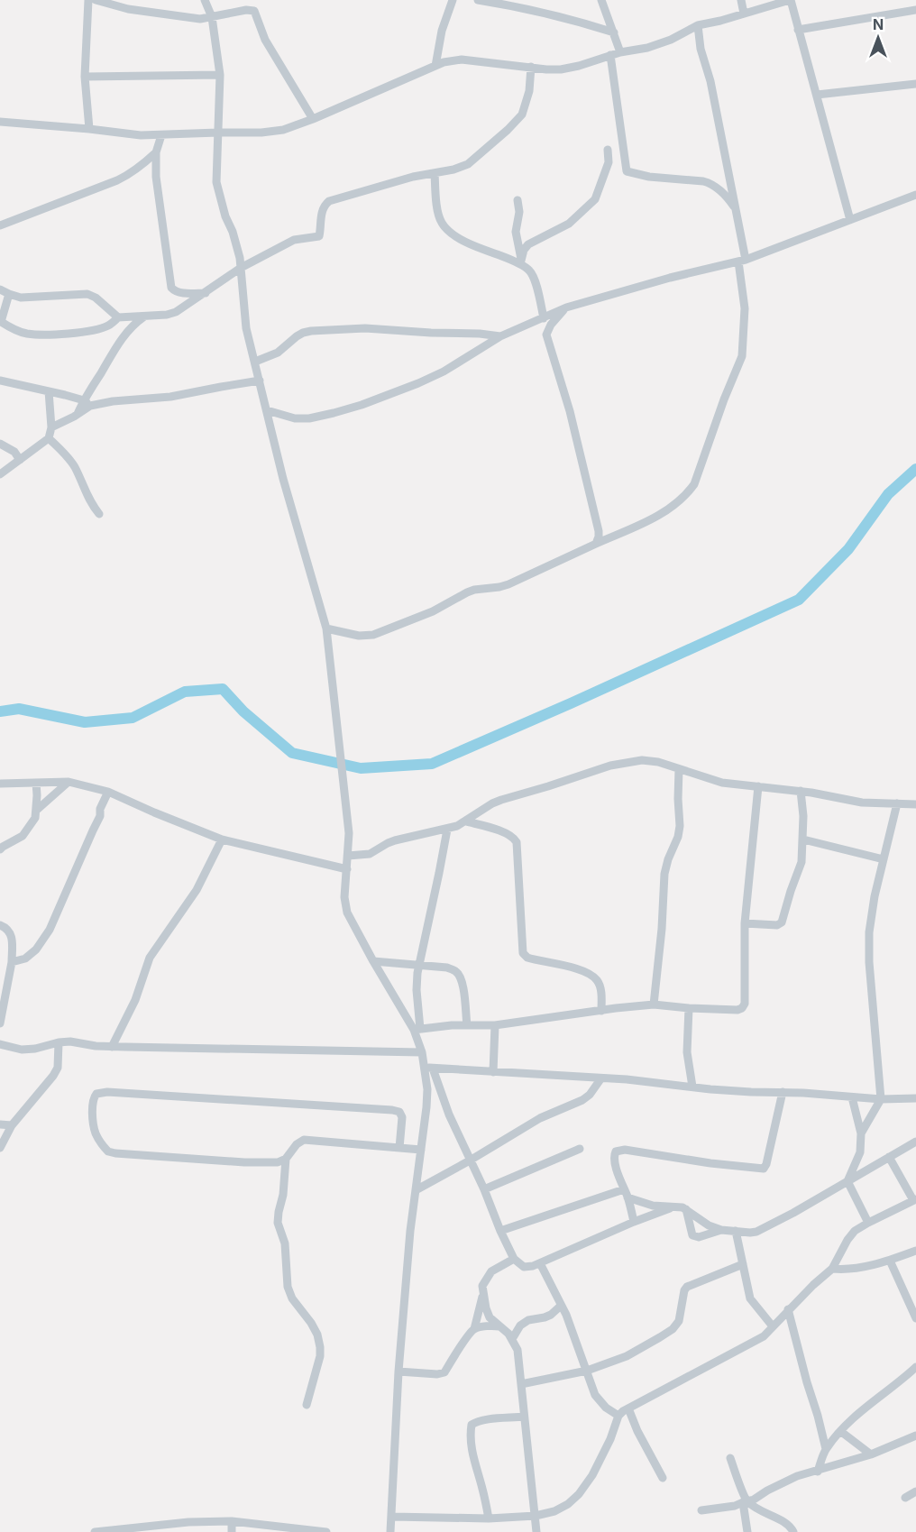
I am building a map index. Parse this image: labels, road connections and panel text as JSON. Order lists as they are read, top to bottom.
{
  "north": "top"
}
